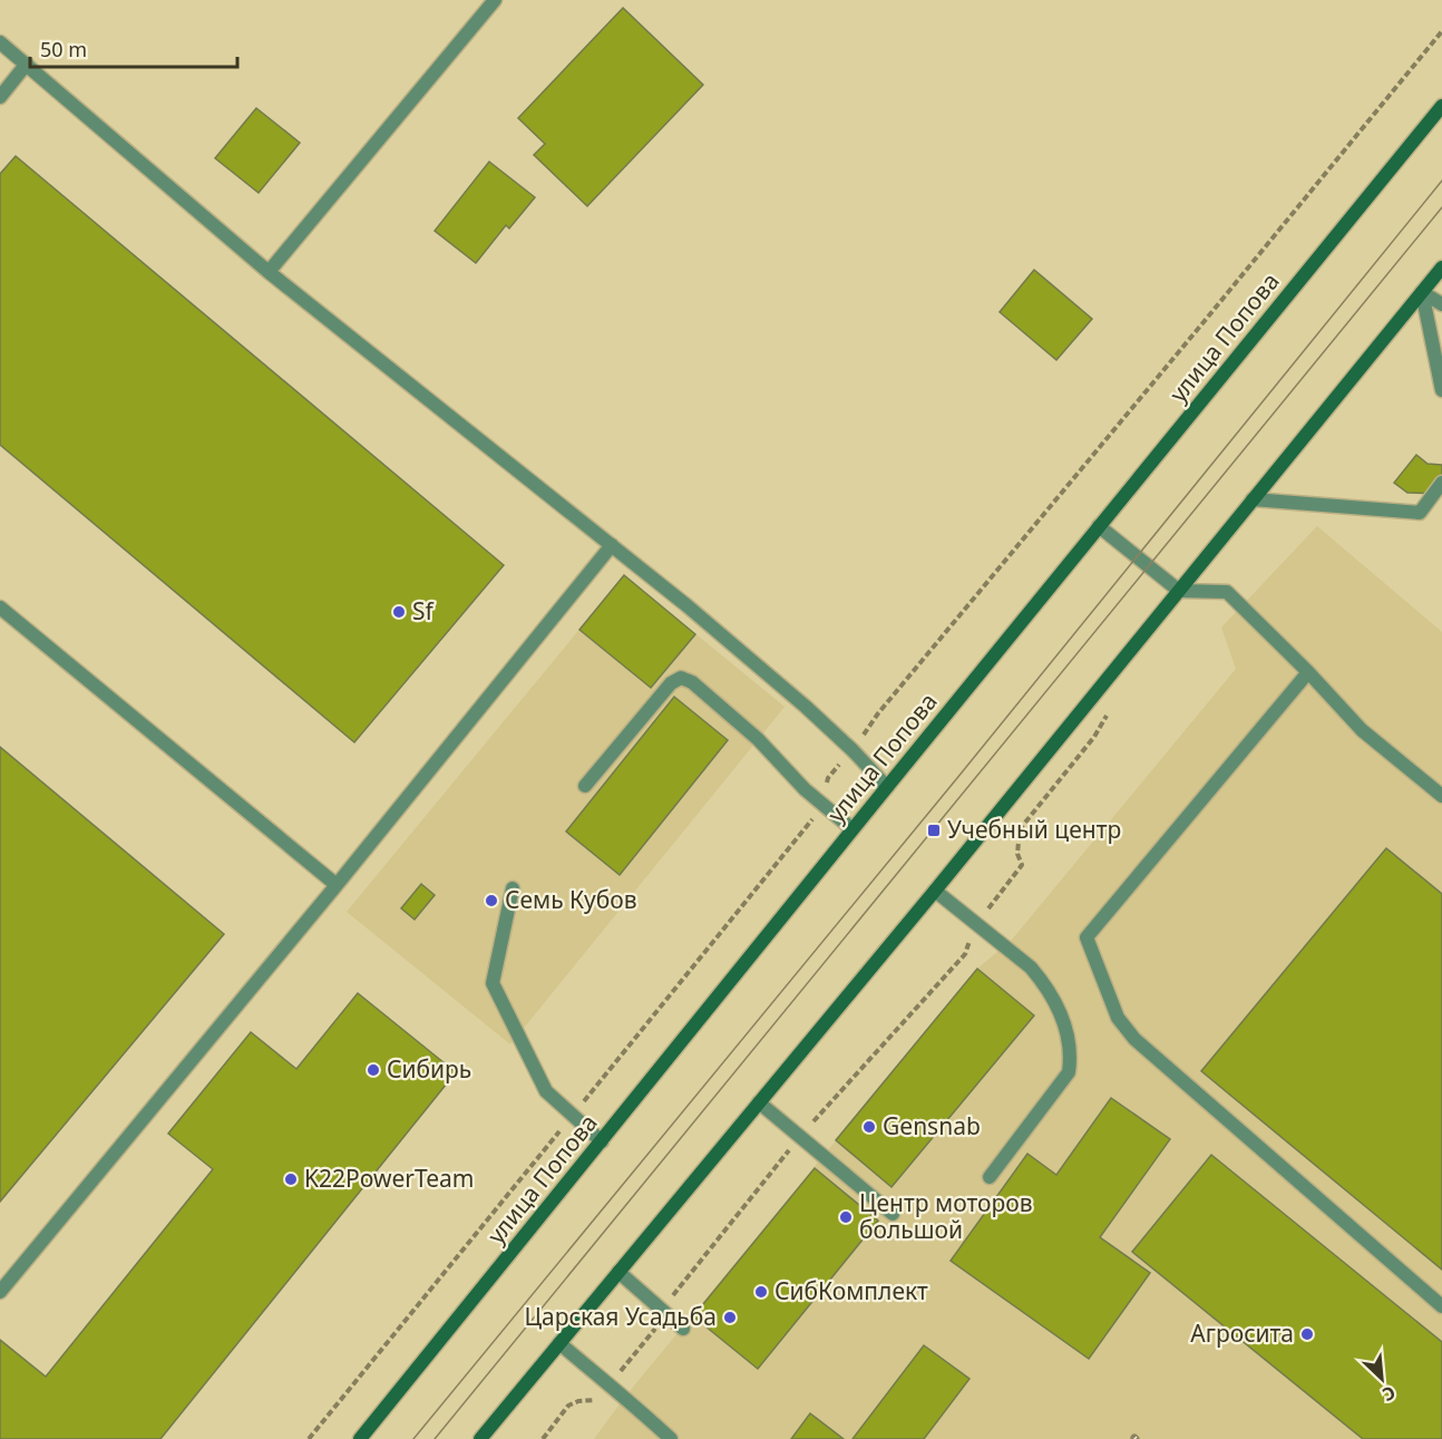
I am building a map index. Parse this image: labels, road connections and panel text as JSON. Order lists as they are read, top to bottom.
{
  "streets": {
    "main road": ["улица Попова"]
  },
  "places": {
    "other": [
      "Sf",
      "Семь Кубов",
      "Сибирь",
      "Gensnab",
      "K22PowerTeam",
      "Центр моторов большой",
      "СибКомплект",
      "Царская Усадьба",
      "Агросита"
    ],
    "transit": ["Учебный центр"]
  },
  "scale_bar": "50 m",
  "north": "bottom right"
}
